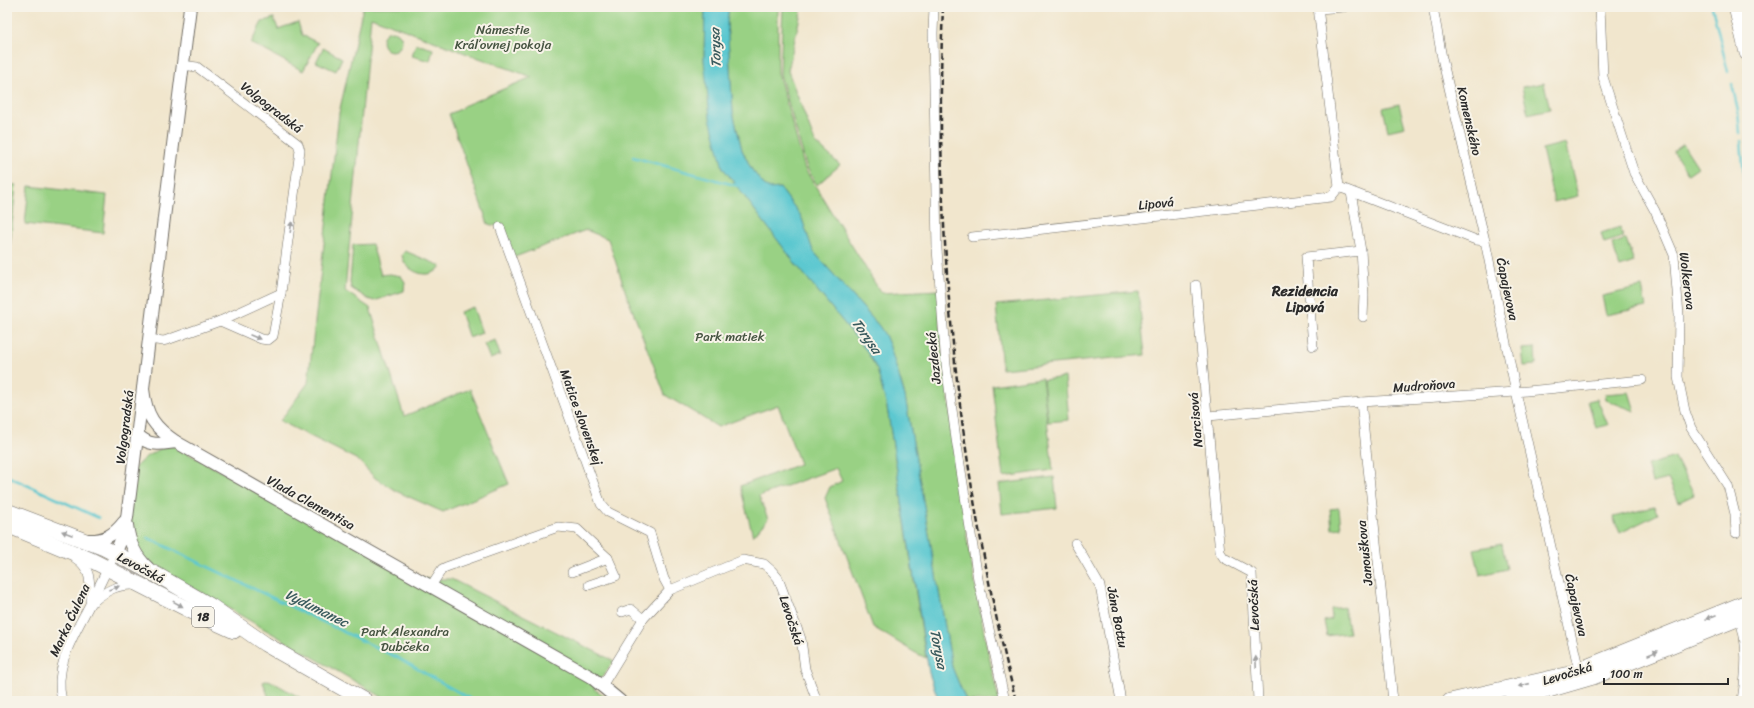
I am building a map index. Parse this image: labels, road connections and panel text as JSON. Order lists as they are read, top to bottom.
{
  "streets": {
    "main road": ["Levočská", "18"],
    "street": [
      "Volgogradská",
      "Komenského",
      "Lipová",
      "Wolkerova",
      "Čapajevova",
      "Jazdecká",
      "Mudroňova",
      "Matice slovenskej",
      "Narcisová",
      "Vlada Clementisa",
      "Janouškova",
      "Jána Bottu",
      "Marka Čulena"
    ]
  },
  "crossings": [
    ["Volgogradská", "Vlada Clementisa"],
    ["Volgogradská", "Levočská"],
    ["Volgogradská", "Marka Čulena"],
    ["Komenského", "Čapajevova"],
    ["Čapajevova", "Mudroňova"],
    ["Čapajevova", "Levočská"],
    ["Mudroňova", "Narcisová"],
    ["Mudroňova", "Janouškova"],
    ["Matice slovenskej", "Levočská"],
    ["Narcisová", "Levočská"],
    ["Levočská", "Marka Čulena"]
  ],
  "districts": ["Rezidencia Lipová"],
  "water": ["Torysa", "Vydumanec"],
  "parks": ["Námestie Kráľovnej pokoja", "Park matiek", "Park Alexandra Dubčeka"],
  "scale_bar": "100 m"
}
